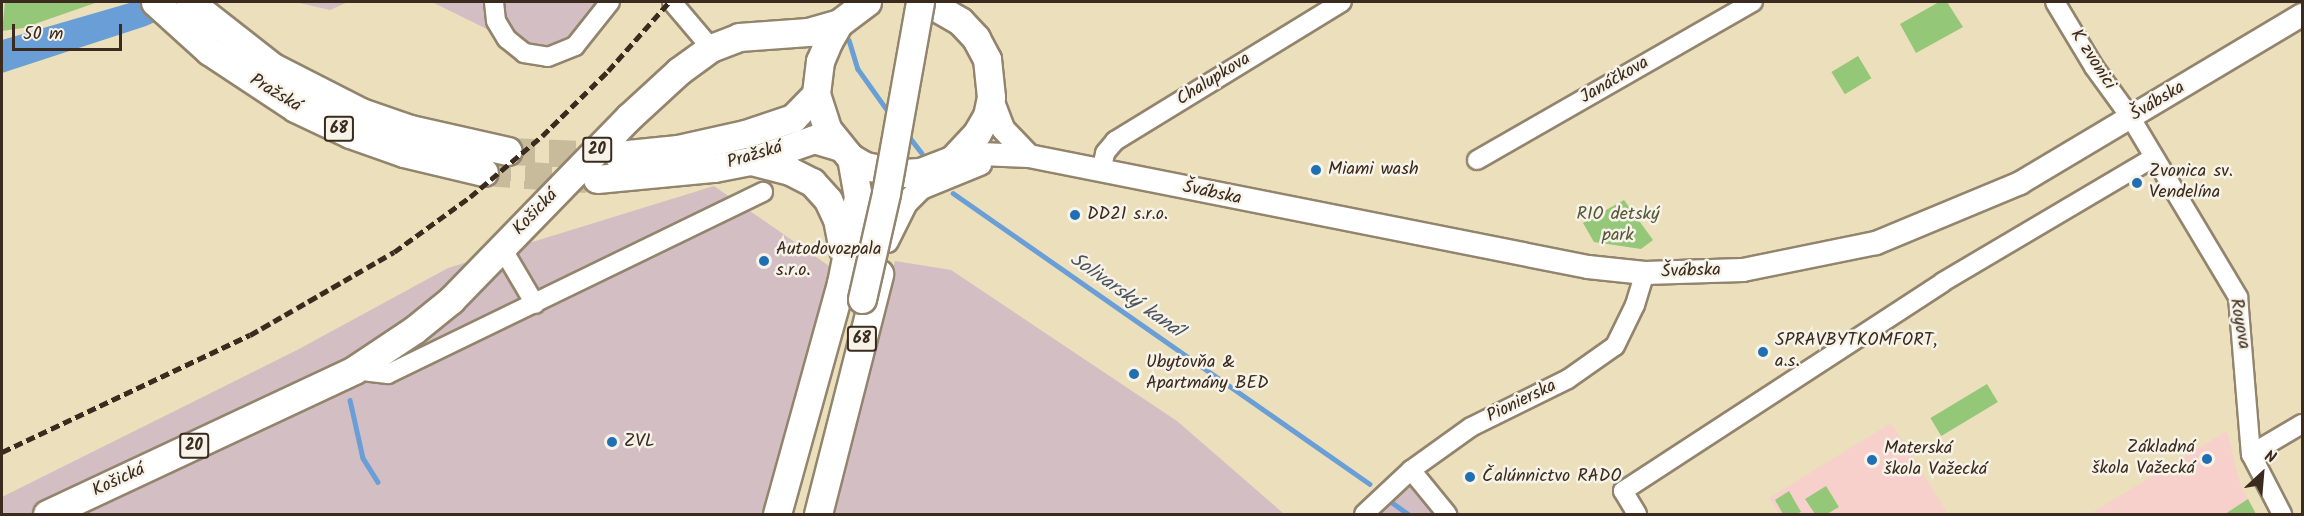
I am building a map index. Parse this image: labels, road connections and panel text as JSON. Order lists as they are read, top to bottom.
{
  "streets": {
    "main road": [
      "Pražská",
      "68",
      "20",
      "Košická"
    ],
    "street": [
      "K zvonici",
      "Chalupkova",
      "Janáčkova",
      "Švábska",
      "Royova",
      "Pionierska"
    ]
  },
  "crossings": [
    ["K zvonici", "Švábska"],
    ["K zvonici", "Royova"],
    ["Chalupkova", "Švábska"],
    ["Pražská", "68"],
    ["Švábska", "68"],
    ["Švábska", "Royova"],
    ["Švábska", "Pionierska"]
  ],
  "water": ["Solivarský kanál"],
  "parks": ["RIO detský park"],
  "places": [
    "Miami wash",
    "Zvonica sv. Vendelína",
    "DD21 s.r.o.",
    "Autodovozpala s.r.o.",
    "SPRAVBYTKOMFORT, a.s.",
    "Ubytovňa & Apartmány BED",
    "ZVL",
    "Základná škola Važecká",
    "Materská škola Važecká",
    "Čalúnnictvo RADO"
  ],
  "scale_bar": "50 m",
  "north": "top right"
}
